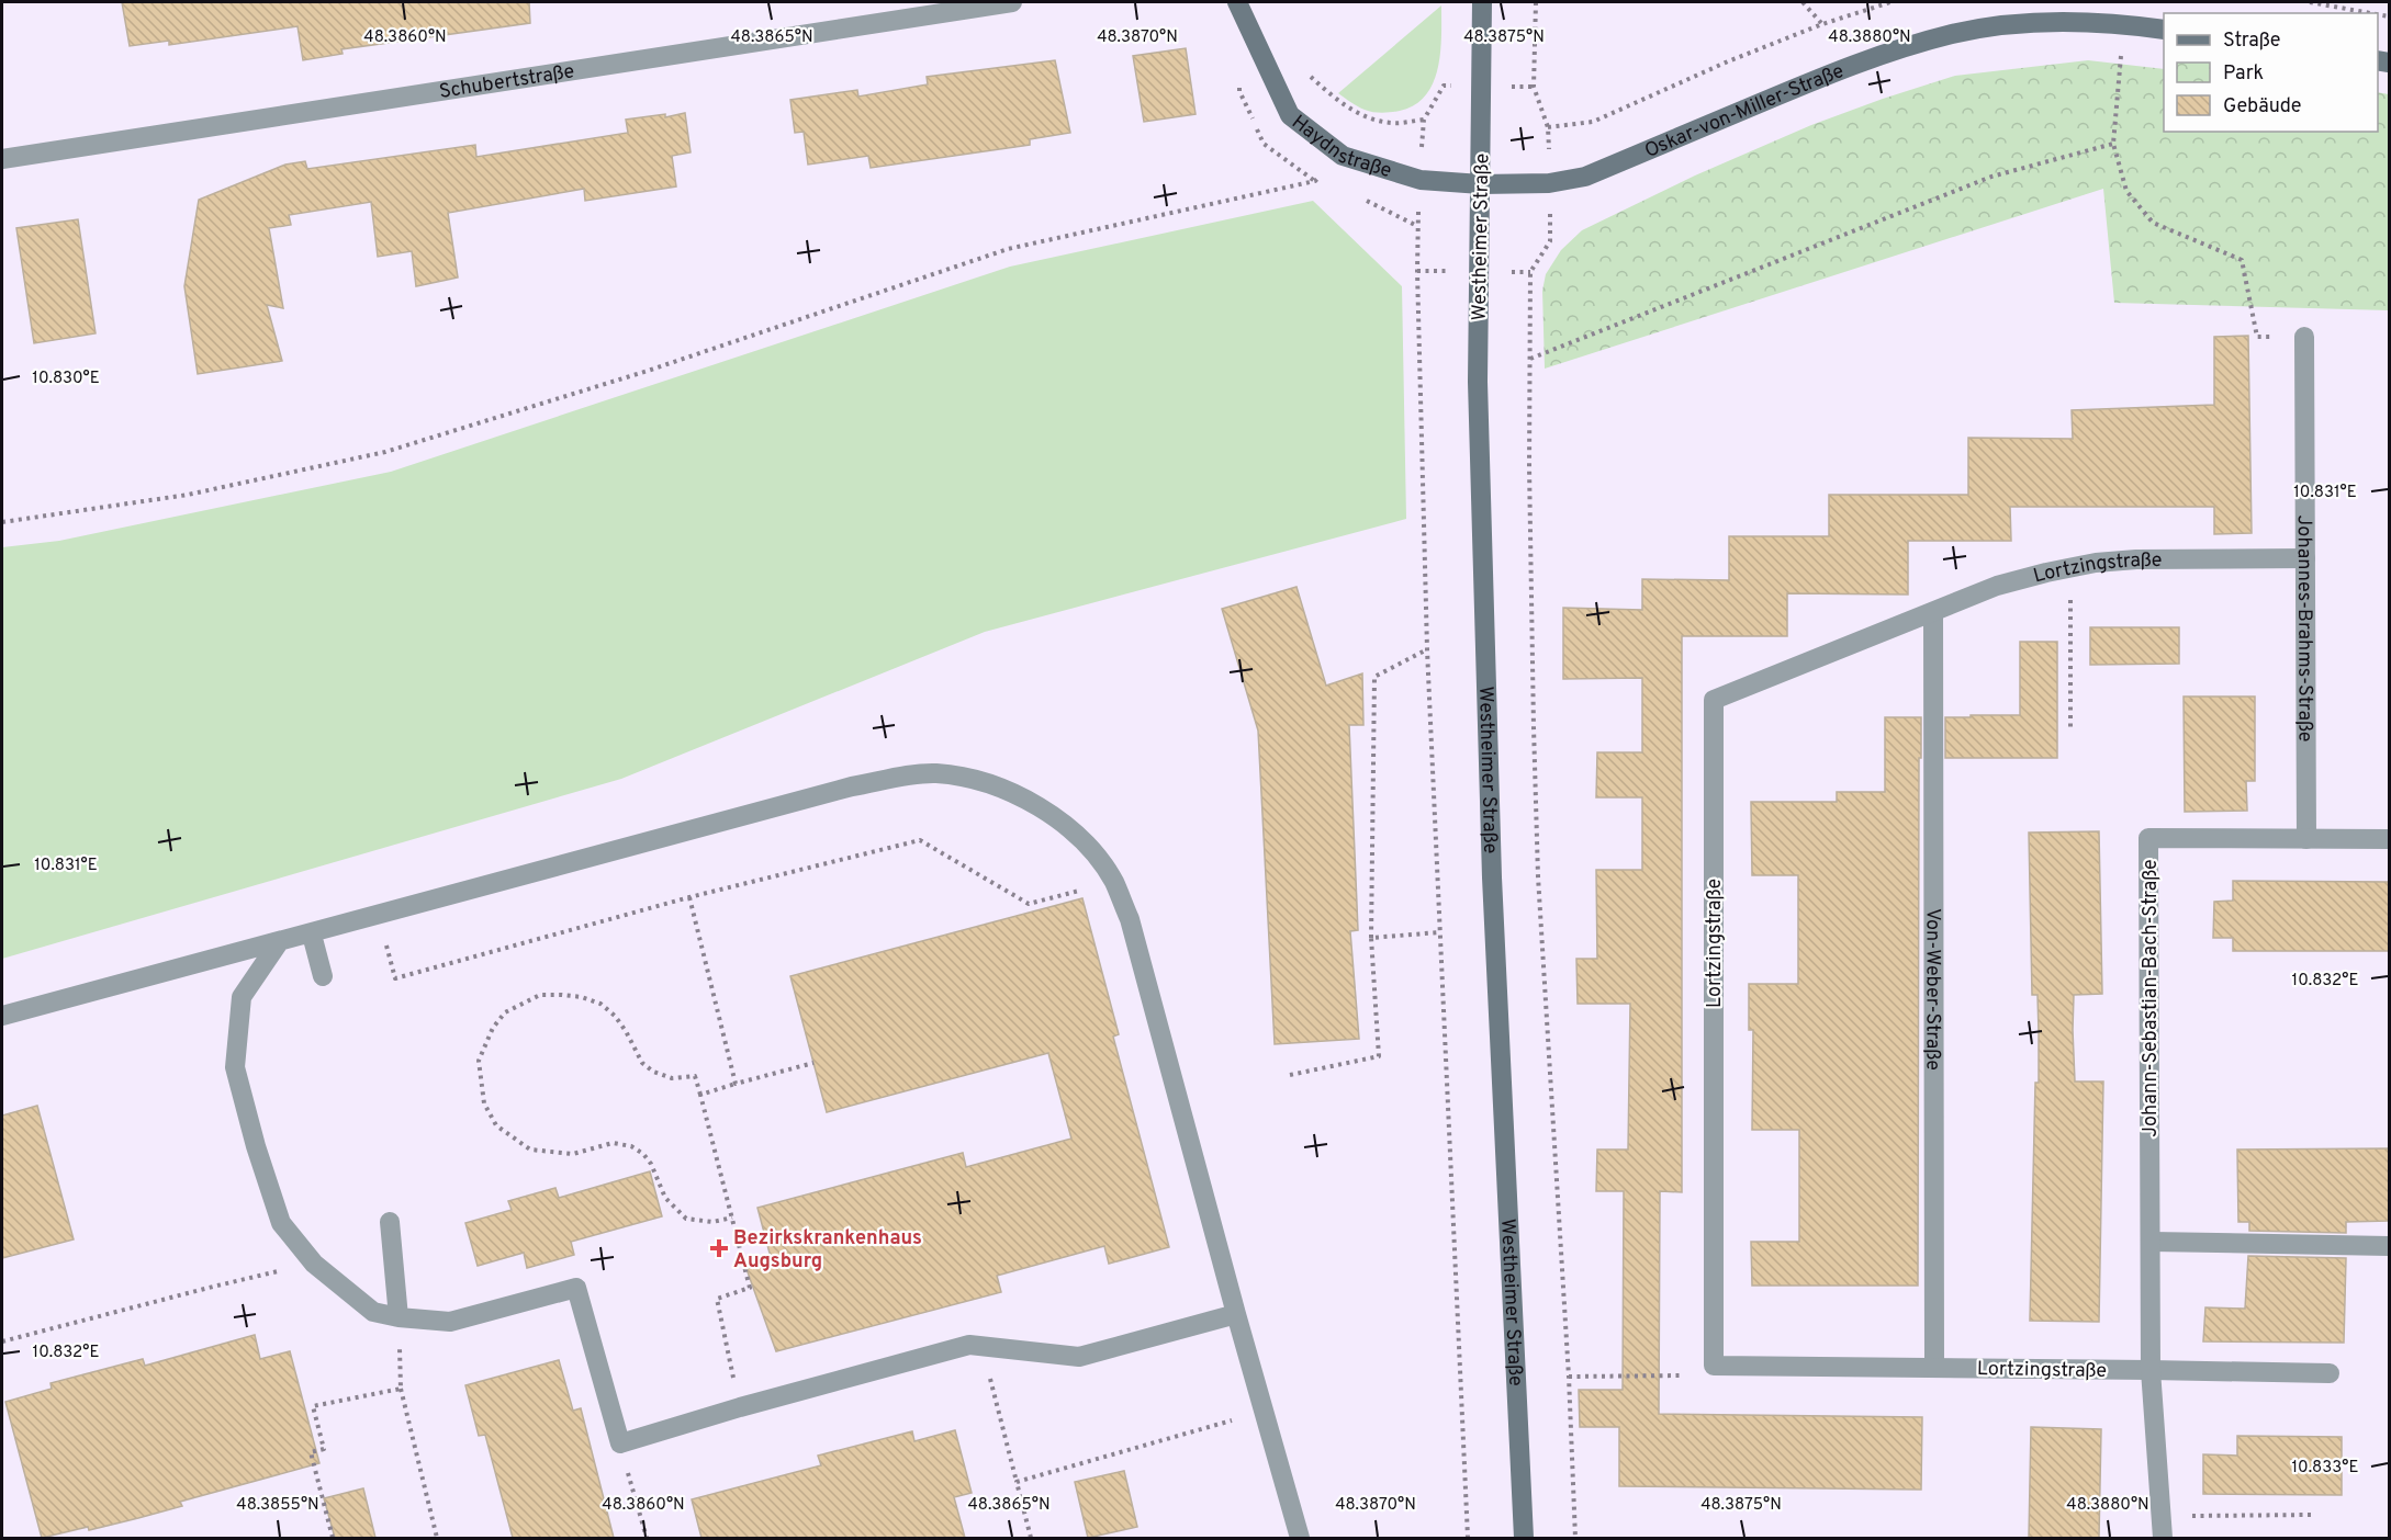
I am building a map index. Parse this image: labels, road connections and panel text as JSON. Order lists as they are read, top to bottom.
{
  "streets": {
    "street": [
      "Schubertstraße",
      "Oskar-von-Miller-Straße",
      "Haydnstraße",
      "Westheimer Straße",
      "Lortzingstraße",
      "Johannes-Brahms-Straße",
      "Von-Weber-Straße",
      "Johann-Sebastian-Bach-Straße"
    ]
  },
  "crossings": [
    ["Oskar-von-Miller-Straße", "Haydnstraße"],
    ["Oskar-von-Miller-Straße", "Westheimer Straße"],
    ["Haydnstraße", "Westheimer Straße"],
    ["Lortzingstraße", "Johannes-Brahms-Straße"],
    ["Lortzingstraße", "Von-Weber-Straße"],
    ["Lortzingstraße", "Johann-Sebastian-Bach-Straße"],
    ["Johannes-Brahms-Straße", "Johann-Sebastian-Bach-Straße"]
  ],
  "places": {
    "health": ["Bezirkskrankenhaus Augsburg"]
  },
  "legend": ["Straße", "Park", "Gebäude"],
  "coordinates": [
    "48.3860°N",
    "48.3870°N",
    "48.3865°N",
    "48.3875°N",
    "48.3880°N",
    "10.830°E",
    "10.831°E",
    "10.832°E",
    "10.833°E",
    "48.3855°N"
  ]
}
